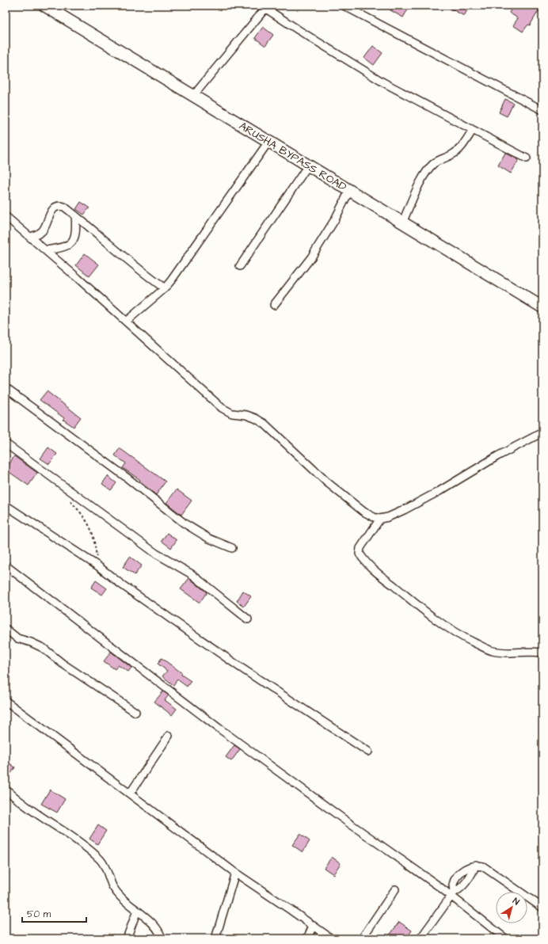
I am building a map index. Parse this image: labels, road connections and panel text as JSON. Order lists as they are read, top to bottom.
{
  "streets": {
    "main road": ["ARUSHA BYPASS ROAD"]
  },
  "scale_bar": "50 m",
  "north": "top right"
}
